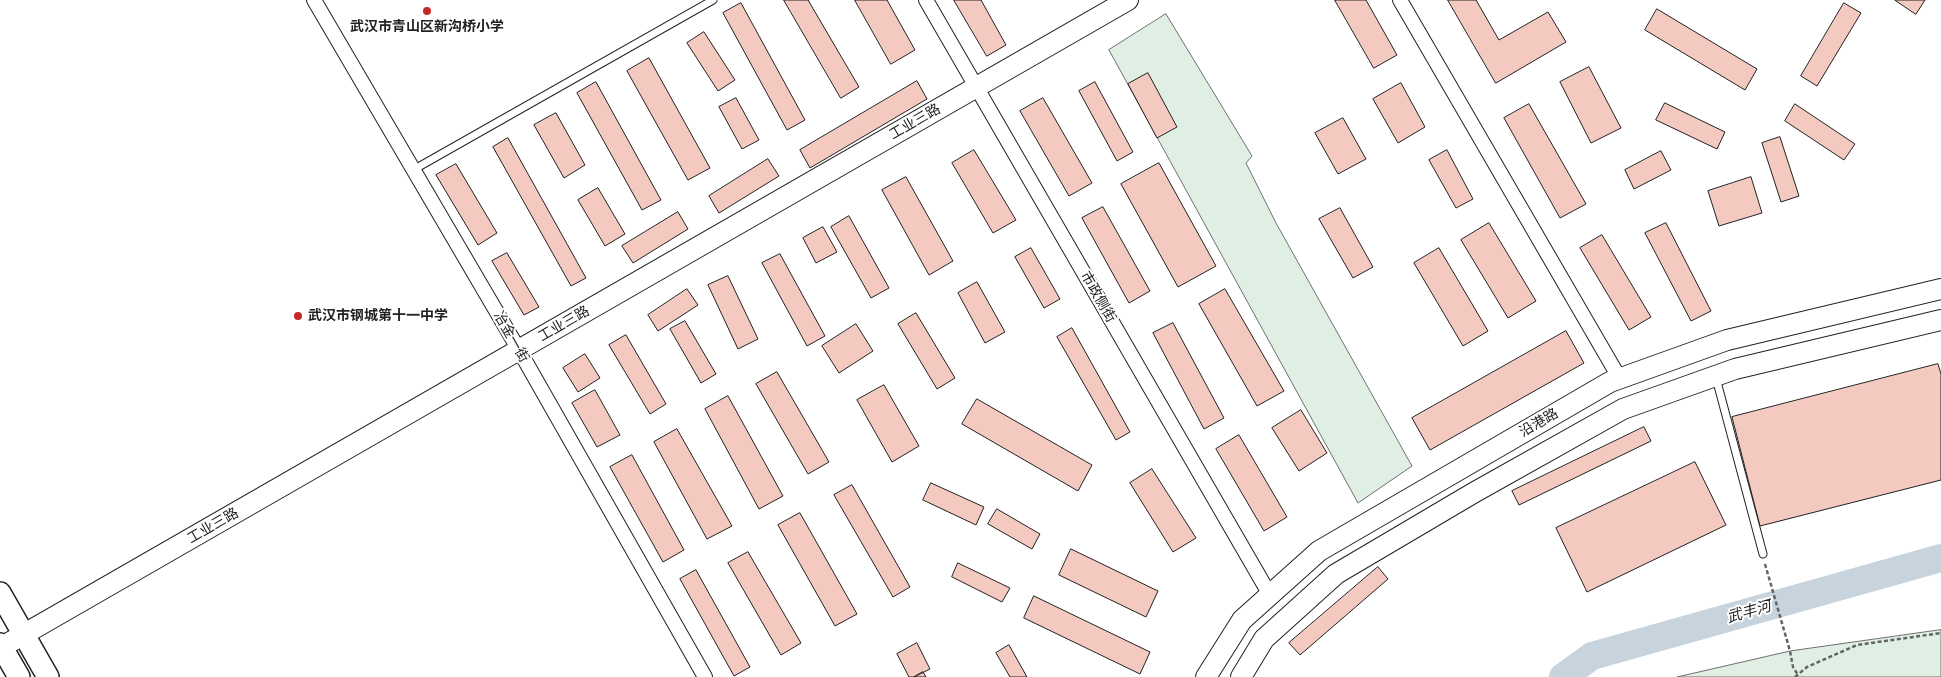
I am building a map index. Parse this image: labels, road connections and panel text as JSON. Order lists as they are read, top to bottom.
{
  "streets": {
    "main road": ["工业三路", "沿港路"],
    "street": ["市政侧街", "冶金一街"]
  },
  "crossings": [
    ["工业三路", "市政侧街"],
    ["工业三路", "冶金一街"],
    ["市政侧街", "沿港路"]
  ],
  "water": ["武丰河"],
  "places": ["武汉市青山区新沟桥小学", "武汉市钢城第十一中学"]
}
